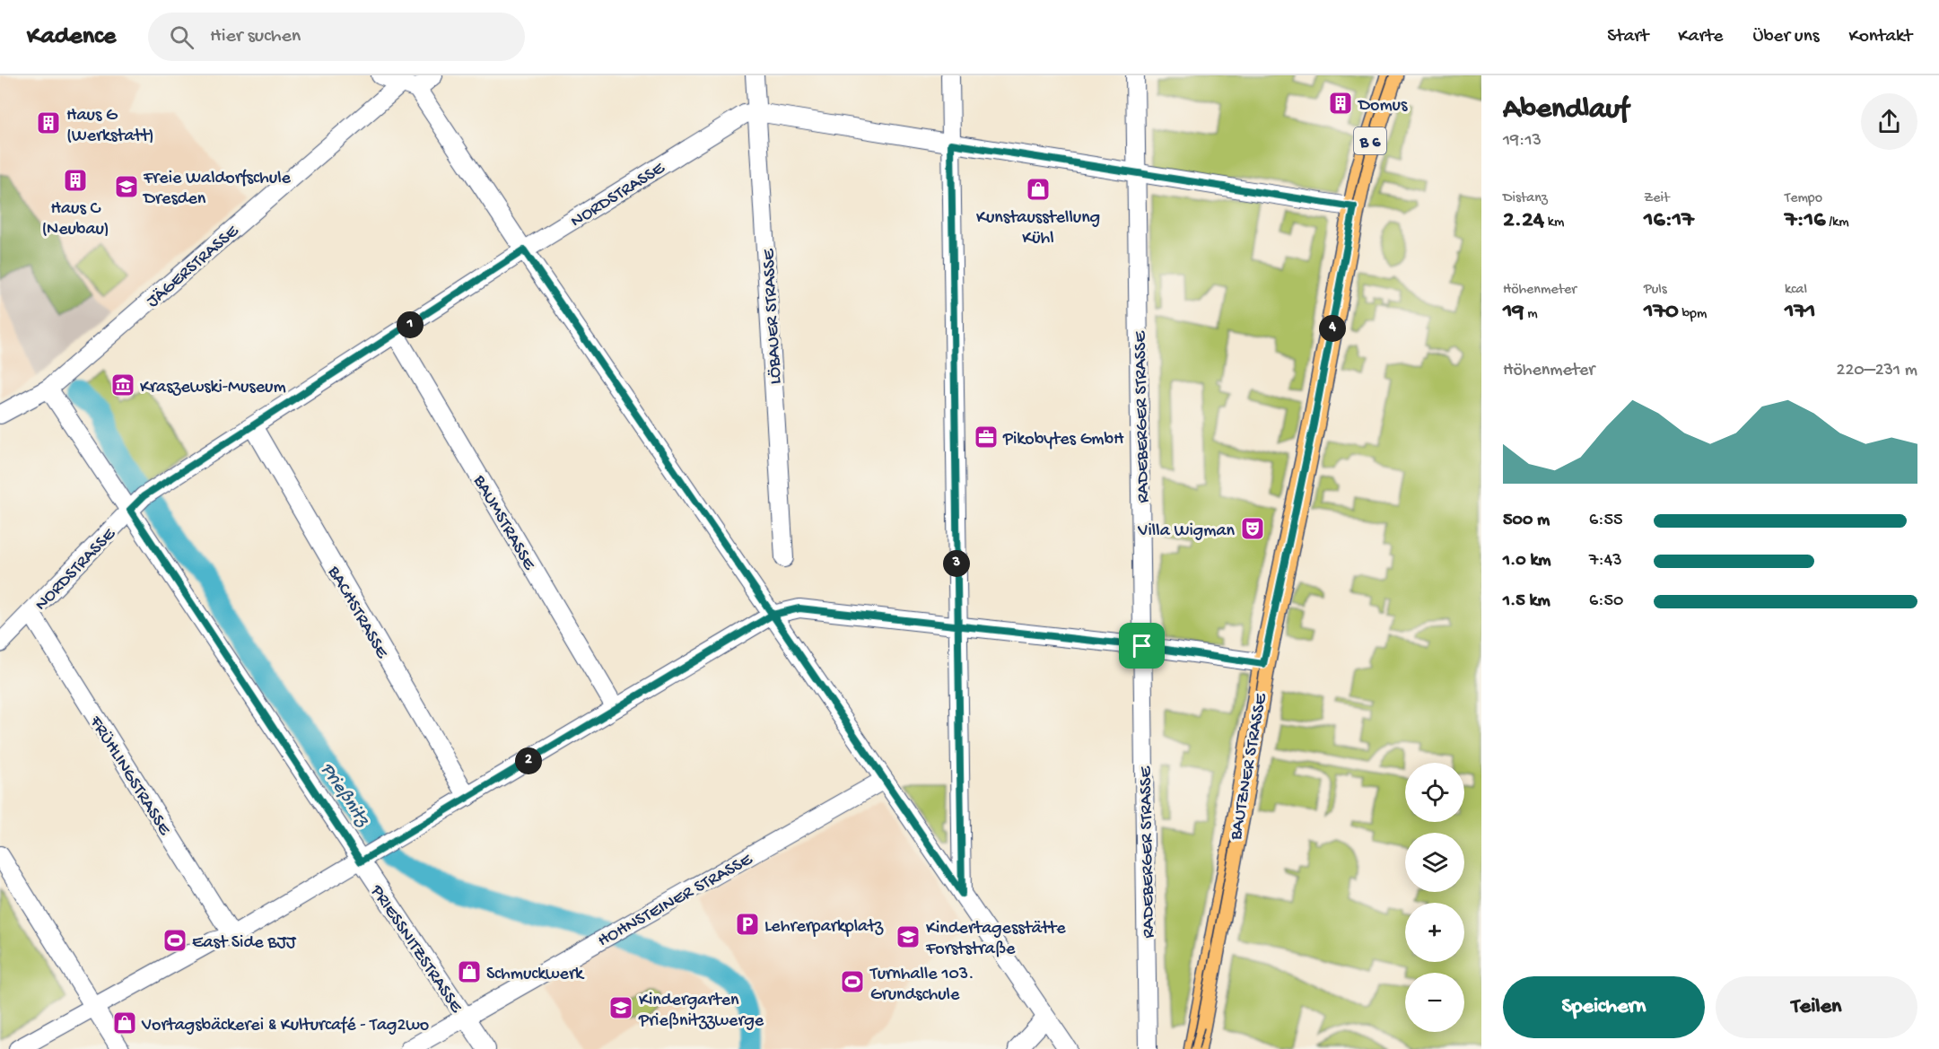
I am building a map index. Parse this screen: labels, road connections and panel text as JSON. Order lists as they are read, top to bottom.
{
  "streets": {
    "main road": ["B 6", "BAUTZNER STRASSE"],
    "street": [
      "NORDSTRASSE",
      "JÄGERSTRASSE",
      "LÖBAUER STRASSE",
      "RADEBERGER STRASSE",
      "BAUMSTRASSE",
      "BACHSTRASSE",
      "FRÜHLINGSTRASSE",
      "HOHNSTEINER STRASSE",
      "PRIESSNITZSTRASSE"
    ]
  },
  "crossings": [
    ["NORDSTRASSE", "LÖBAUER STRASSE"],
    ["NORDSTRASSE", "RADEBERGER STRASSE"],
    ["NORDSTRASSE", "BAUMSTRASSE"],
    ["NORDSTRASSE", "BACHSTRASSE"],
    ["NORDSTRASSE", "BAUTZNER STRASSE"],
    ["NORDSTRASSE", "FRÜHLINGSTRASSE"],
    ["NORDSTRASSE", "PRIESSNITZSTRASSE"],
    ["JÄGERSTRASSE", "PRIESSNITZSTRASSE"],
    ["HOHNSTEINER STRASSE", "PRIESSNITZSTRASSE"]
  ],
  "water": ["Prießnitz"],
  "places": {
    "building": ["Domus", "Haus G (Werkstatt)", "Haus C (Neubau)"],
    "school or university": ["Freie Waldorfschule Dresden", "Kindertagesstätte Forststraße", "Kindergarten Prießnitzzwerge"],
    "shop": ["Kunstausstellung Kühl", "Schmuckwerk", "Vortagsbäckerei & Kulturcafé - Tag2wo"],
    "museum": ["Kraszewski-Museum"],
    "office": ["Pikobytes GmbH"],
    "theatre": ["Villa Wigman"],
    "parking": ["Lehrerparkplatz"],
    "sports": ["East Side BJJ", "Turnhalle 103. Grundschule"]
  },
  "page": {
    "header": "Kadence",
    "search": "Hier suchen",
    "nav": [
      "Start",
      "Karte",
      "Über uns",
      "Kontakt"
    ],
    "heading": ["Abendlauf", "19:13"],
    "stats": [
      ["Distanz", "2.24 km"],
      ["Zeit", "16:17"],
      ["Tempo", "7:16 /km"],
      ["Höhenmeter", "19 m"],
      ["Puls", "170 bpm"],
      ["kcal", "171"]
    ],
    "pins": [
      "1",
      "4",
      "3",
      "2"
    ],
    "chart": ["Höhenmeter", "220–231 m"],
    "list": [
      {
        "name": "500 m",
        "note": "6:55"
      },
      {
        "name": "1.0 km",
        "note": "7:43"
      },
      {
        "name": "1.5 km",
        "note": "6:50"
      }
    ],
    "map_buttons": ["+", "−"],
    "buttons": ["Speichern", "Teilen"]
  }
}
